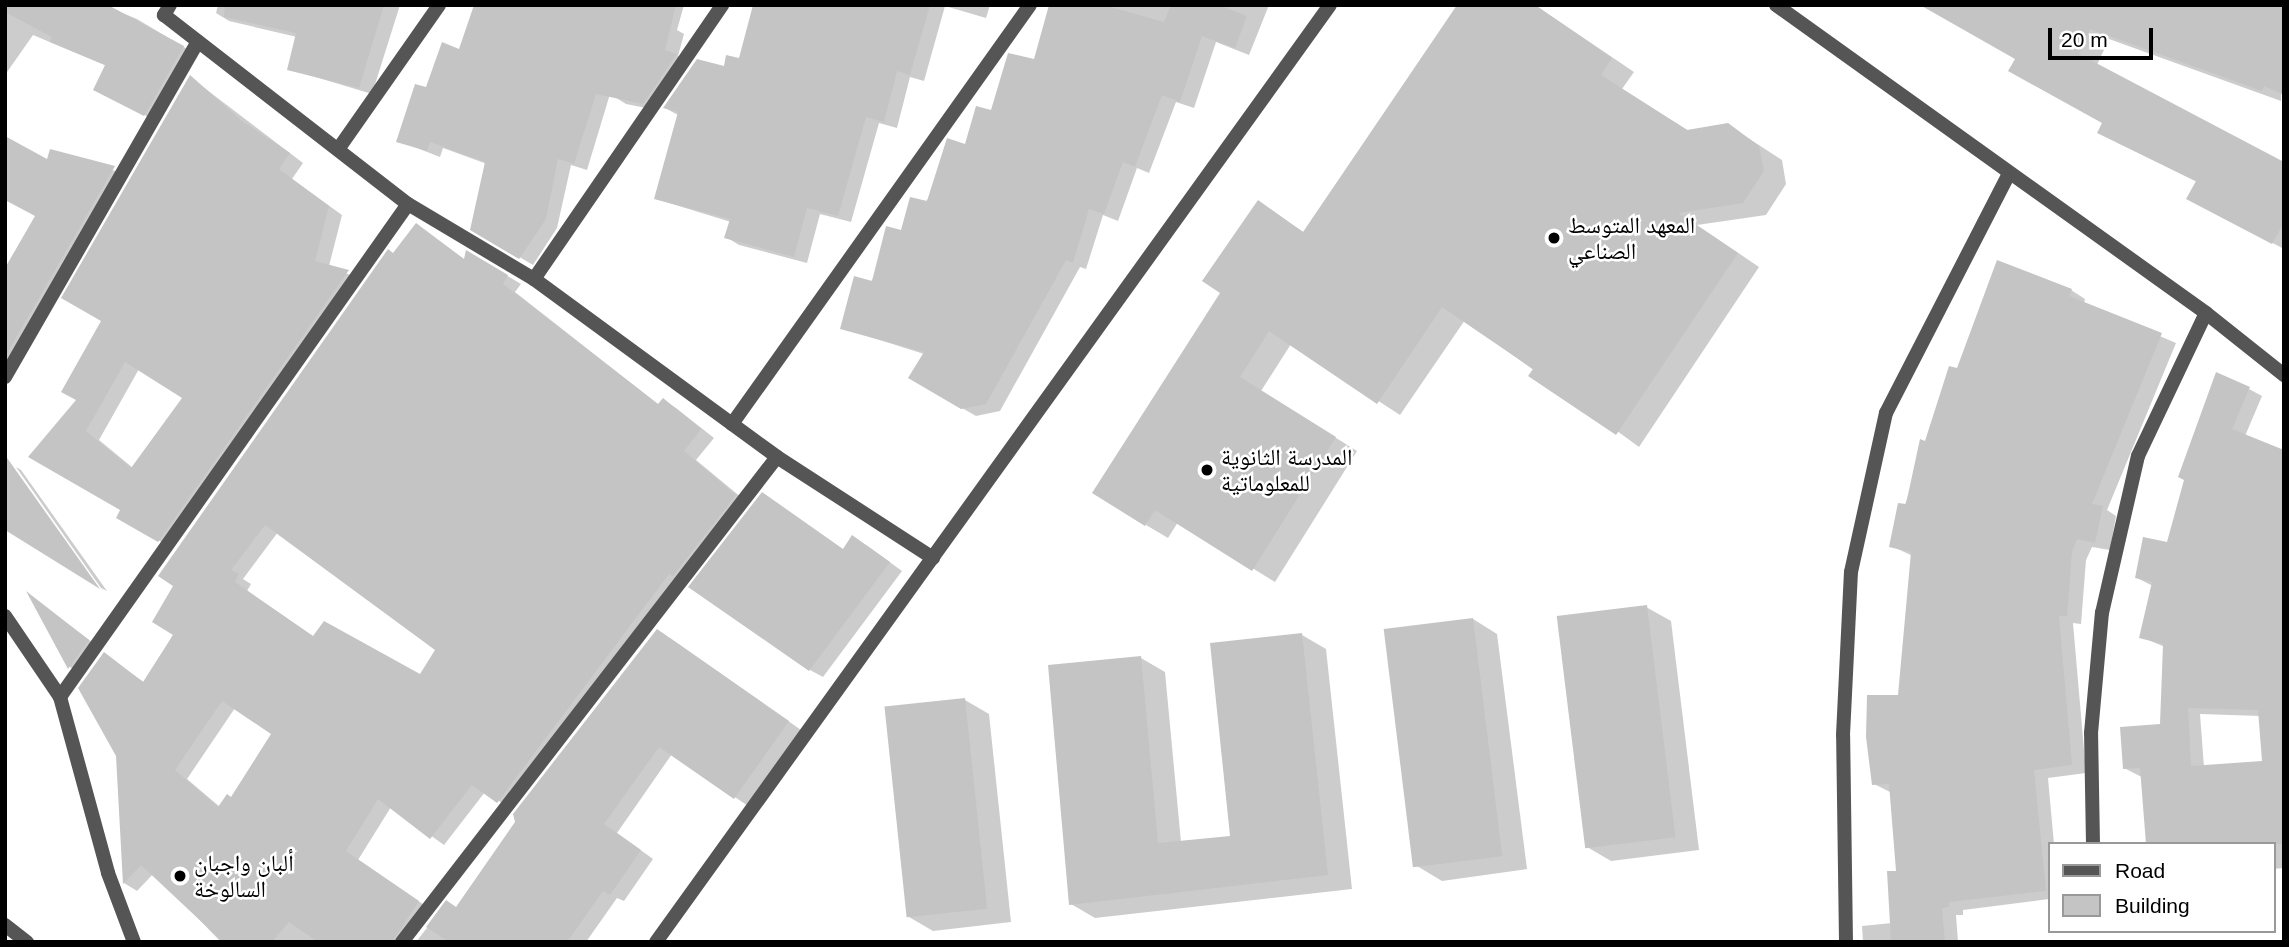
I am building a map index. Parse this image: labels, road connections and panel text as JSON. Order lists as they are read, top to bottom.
{
  "places": ["المعهد المتوسط الصناعي", "المدرسة الثانوية للمعلوماتية", "ألبان واجبان السالوخة"],
  "legend": ["Road", "Building"],
  "scale_bar": "20 m"
}
